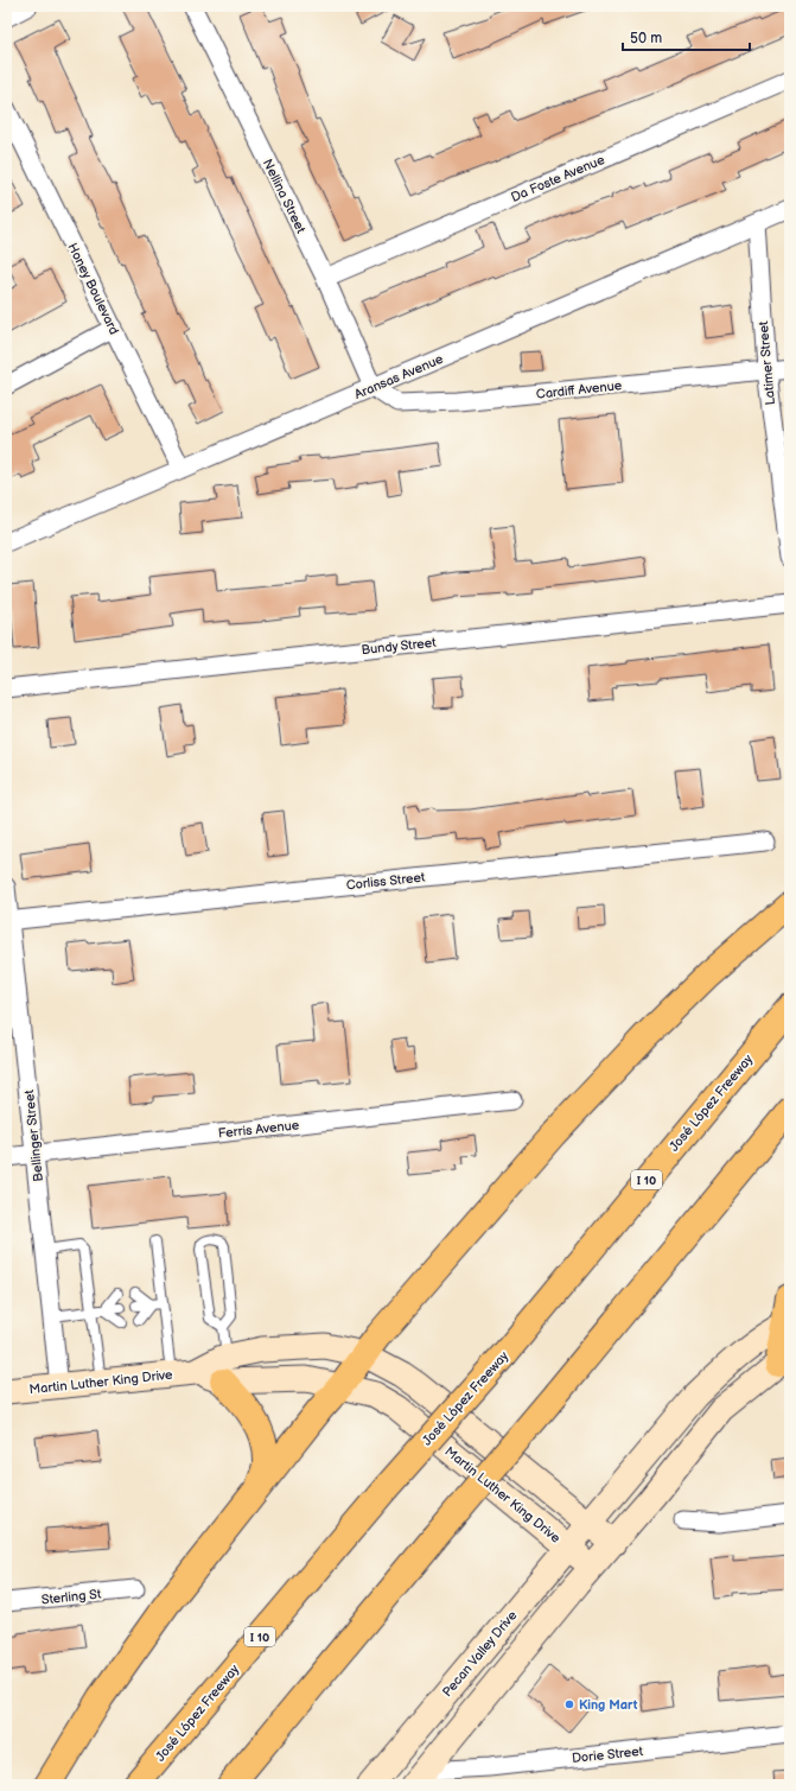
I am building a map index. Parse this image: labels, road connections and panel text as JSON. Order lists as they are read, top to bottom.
{
  "streets": {
    "highway": ["José López Freeway", "I 10"],
    "main road": ["Martin Luther King Drive", "Pecan Valley Drive"],
    "street": [
      "Da Foste Avenue",
      "Nellina Street",
      "Honey Boulevard",
      "Latimer Street",
      "Aransas Avenue",
      "Cardiff Avenue",
      "Bundy Street",
      "Corliss Street",
      "Ferris Avenue",
      "Bellinger Street",
      "Sterling St",
      "Dorie Street"
    ]
  },
  "crossings": [
    ["Da Foste Avenue", "Nellina Street"],
    ["Nellina Street", "Aransas Avenue"],
    ["Nellina Street", "Cardiff Avenue"],
    ["Honey Boulevard", "Aransas Avenue"],
    ["Latimer Street", "Aransas Avenue"],
    ["Latimer Street", "Cardiff Avenue"],
    ["Aransas Avenue", "Cardiff Avenue"],
    ["Corliss Street", "Bellinger Street"],
    ["Ferris Avenue", "Bellinger Street"],
    ["Bellinger Street", "Martin Luther King Drive"],
    ["Martin Luther King Drive", "Pecan Valley Drive"]
  ],
  "places": ["King Mart"],
  "scale_bar": "50 m"
}
